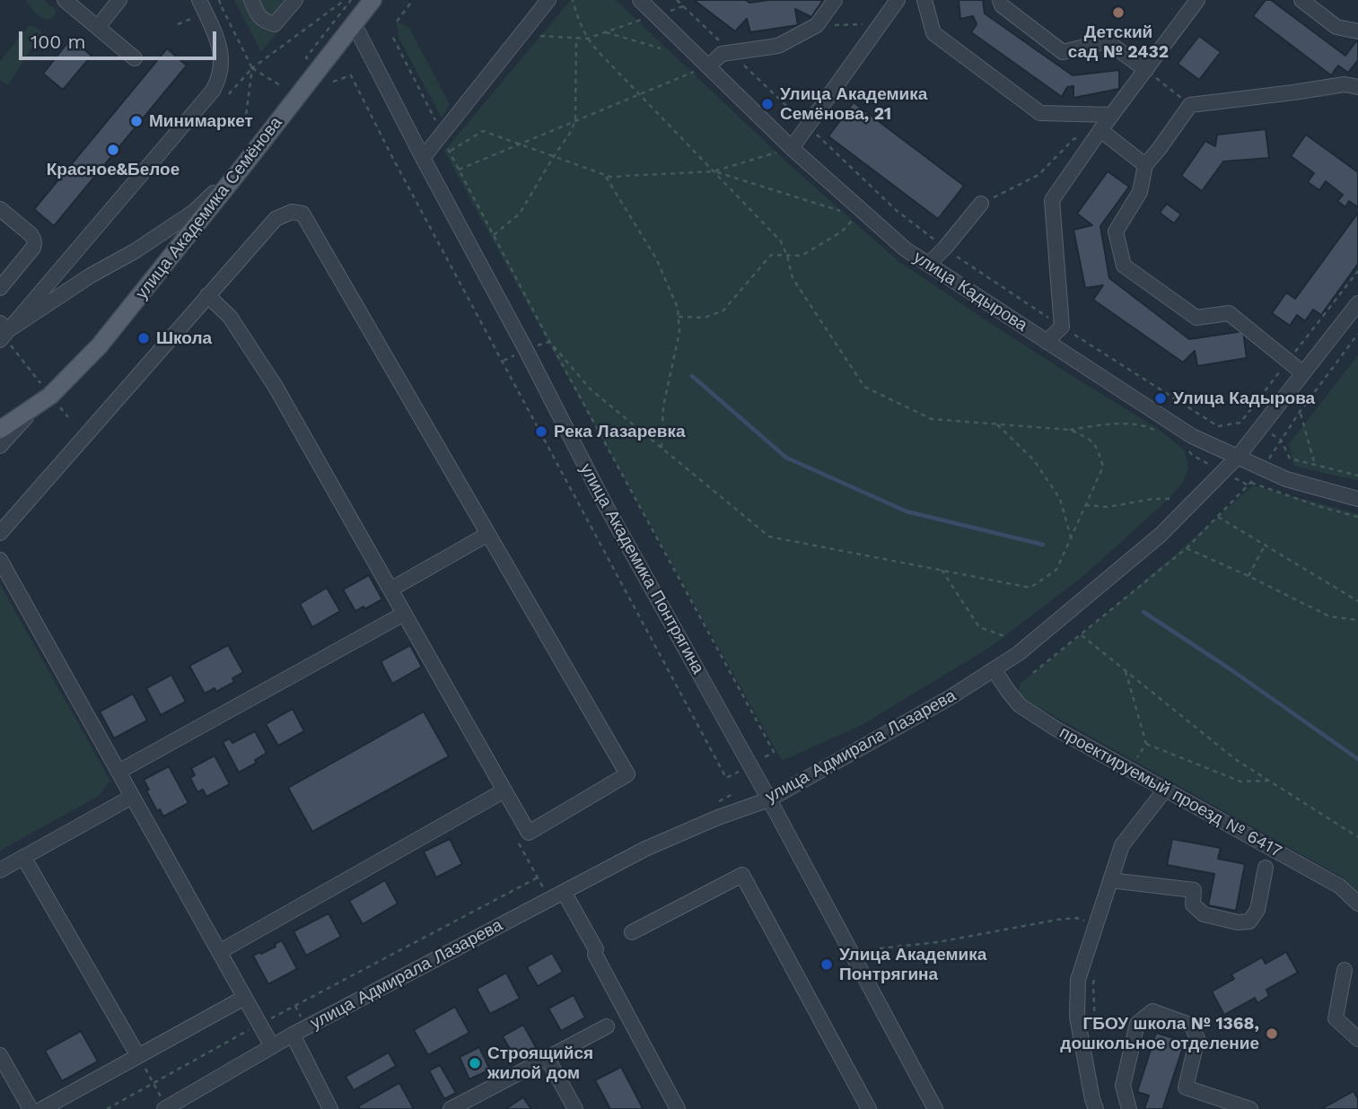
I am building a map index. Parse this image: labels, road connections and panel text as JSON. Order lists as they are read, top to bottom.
{
  "streets": {
    "main road": ["улица Академика Семёнова"],
    "street": [
      "улица Кадырова",
      "улица Академика Понтрягина",
      "улица Адмирала Лазарева",
      "проектируемый проезд № 6417"
    ]
  },
  "crossings": [
    ["улица Академика Семёнова", "улица Академика Понтрягина"],
    ["улица Кадырова", "улица Адмирала Лазарева"],
    ["улица Академика Понтрягина", "улица Адмирала Лазарева"],
    ["улица Адмирала Лазарева", "проектируемый проезд № 6417"]
  ],
  "places": [
    "Детский сад № 2432",
    "Улица Академика Семёнова, 21",
    "Минимаркет",
    "Красное&Белое",
    "Школа",
    "Улица Кадырова",
    "Река Лазаревка",
    "Улица Академика Понтрягина",
    "ГБОУ школа № 1368, дошкольное отделение",
    "Строящийся жилой дом"
  ],
  "scale_bar": "100 m"
}
